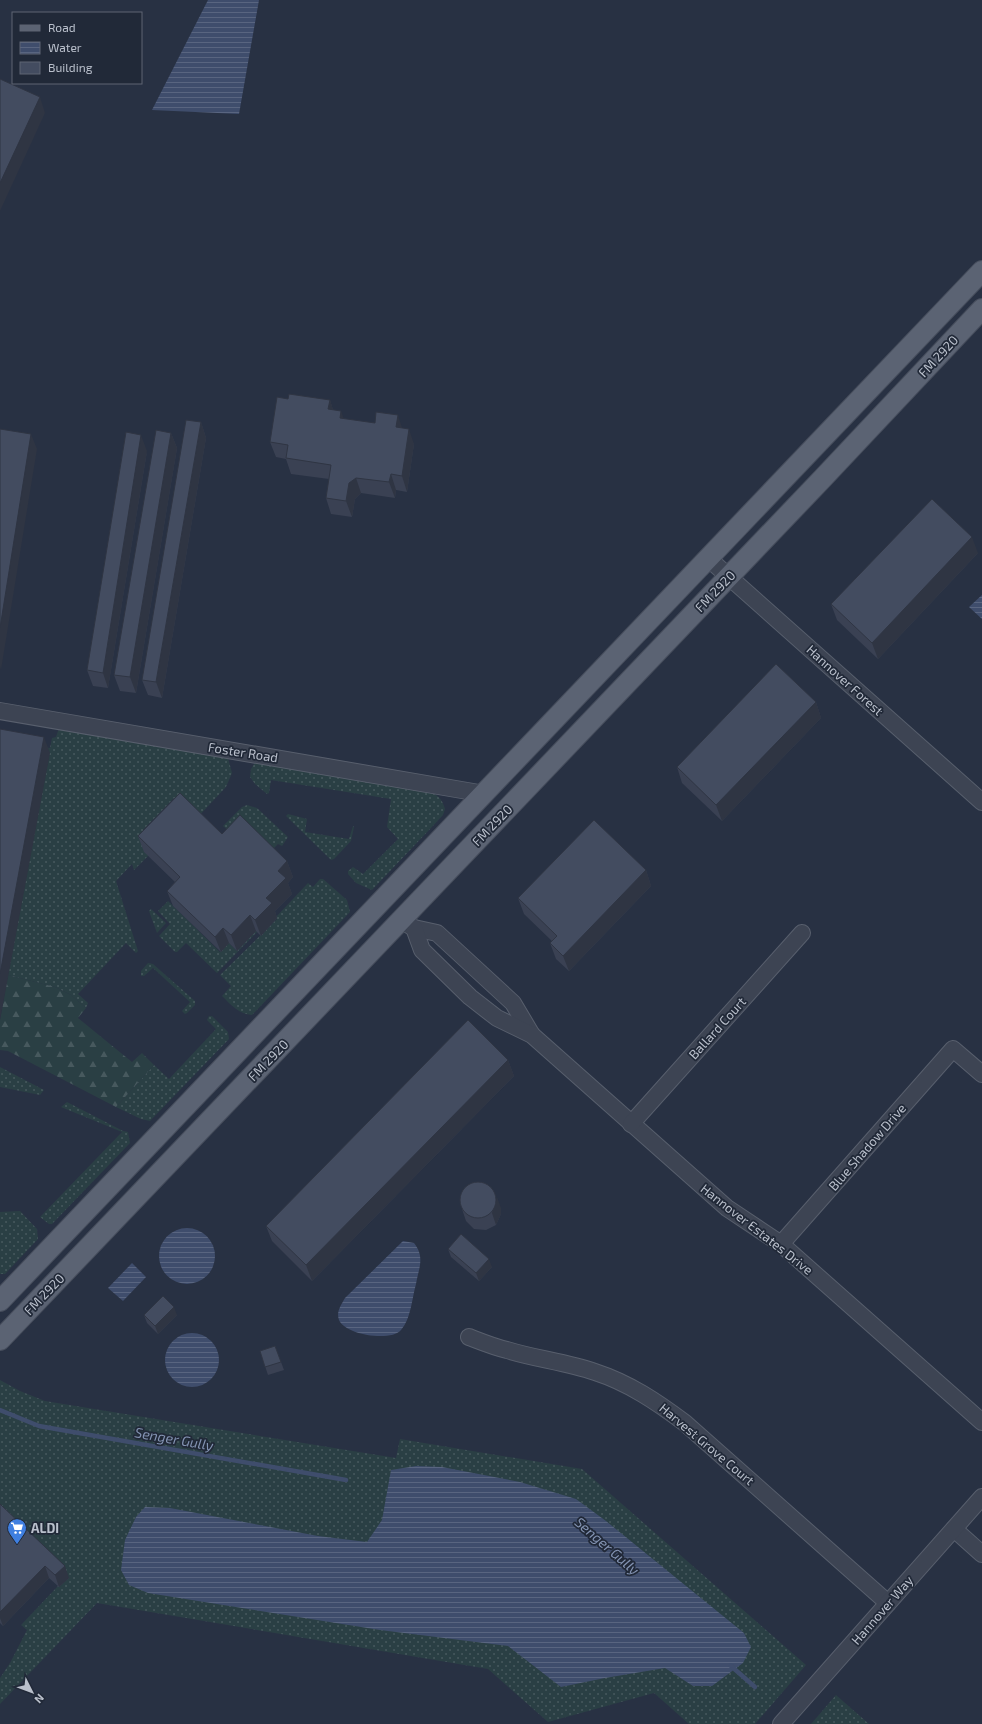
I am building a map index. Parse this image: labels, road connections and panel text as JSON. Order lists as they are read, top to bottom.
{
  "streets": {
    "main road": ["FM 2920"],
    "street": [
      "Hannover Forest",
      "Foster Road",
      "Ballard Court",
      "Blue Shadow Drive",
      "Hannover Estates Drive",
      "Harvest Grove Court",
      "Hannover Way"
    ]
  },
  "crossings": [
    ["FM 2920", "Hannover Forest"],
    ["FM 2920", "Foster Road"],
    ["FM 2920", "Hannover Estates Drive"],
    ["Ballard Court", "Hannover Estates Drive"],
    ["Blue Shadow Drive", "Hannover Estates Drive"],
    ["Harvest Grove Court", "Hannover Way"]
  ],
  "water": ["Senger Gully"],
  "places": {
    "supermarket": ["ALDI"]
  },
  "legend": ["Road", "Water", "Building"],
  "north": "bottom right"
}
